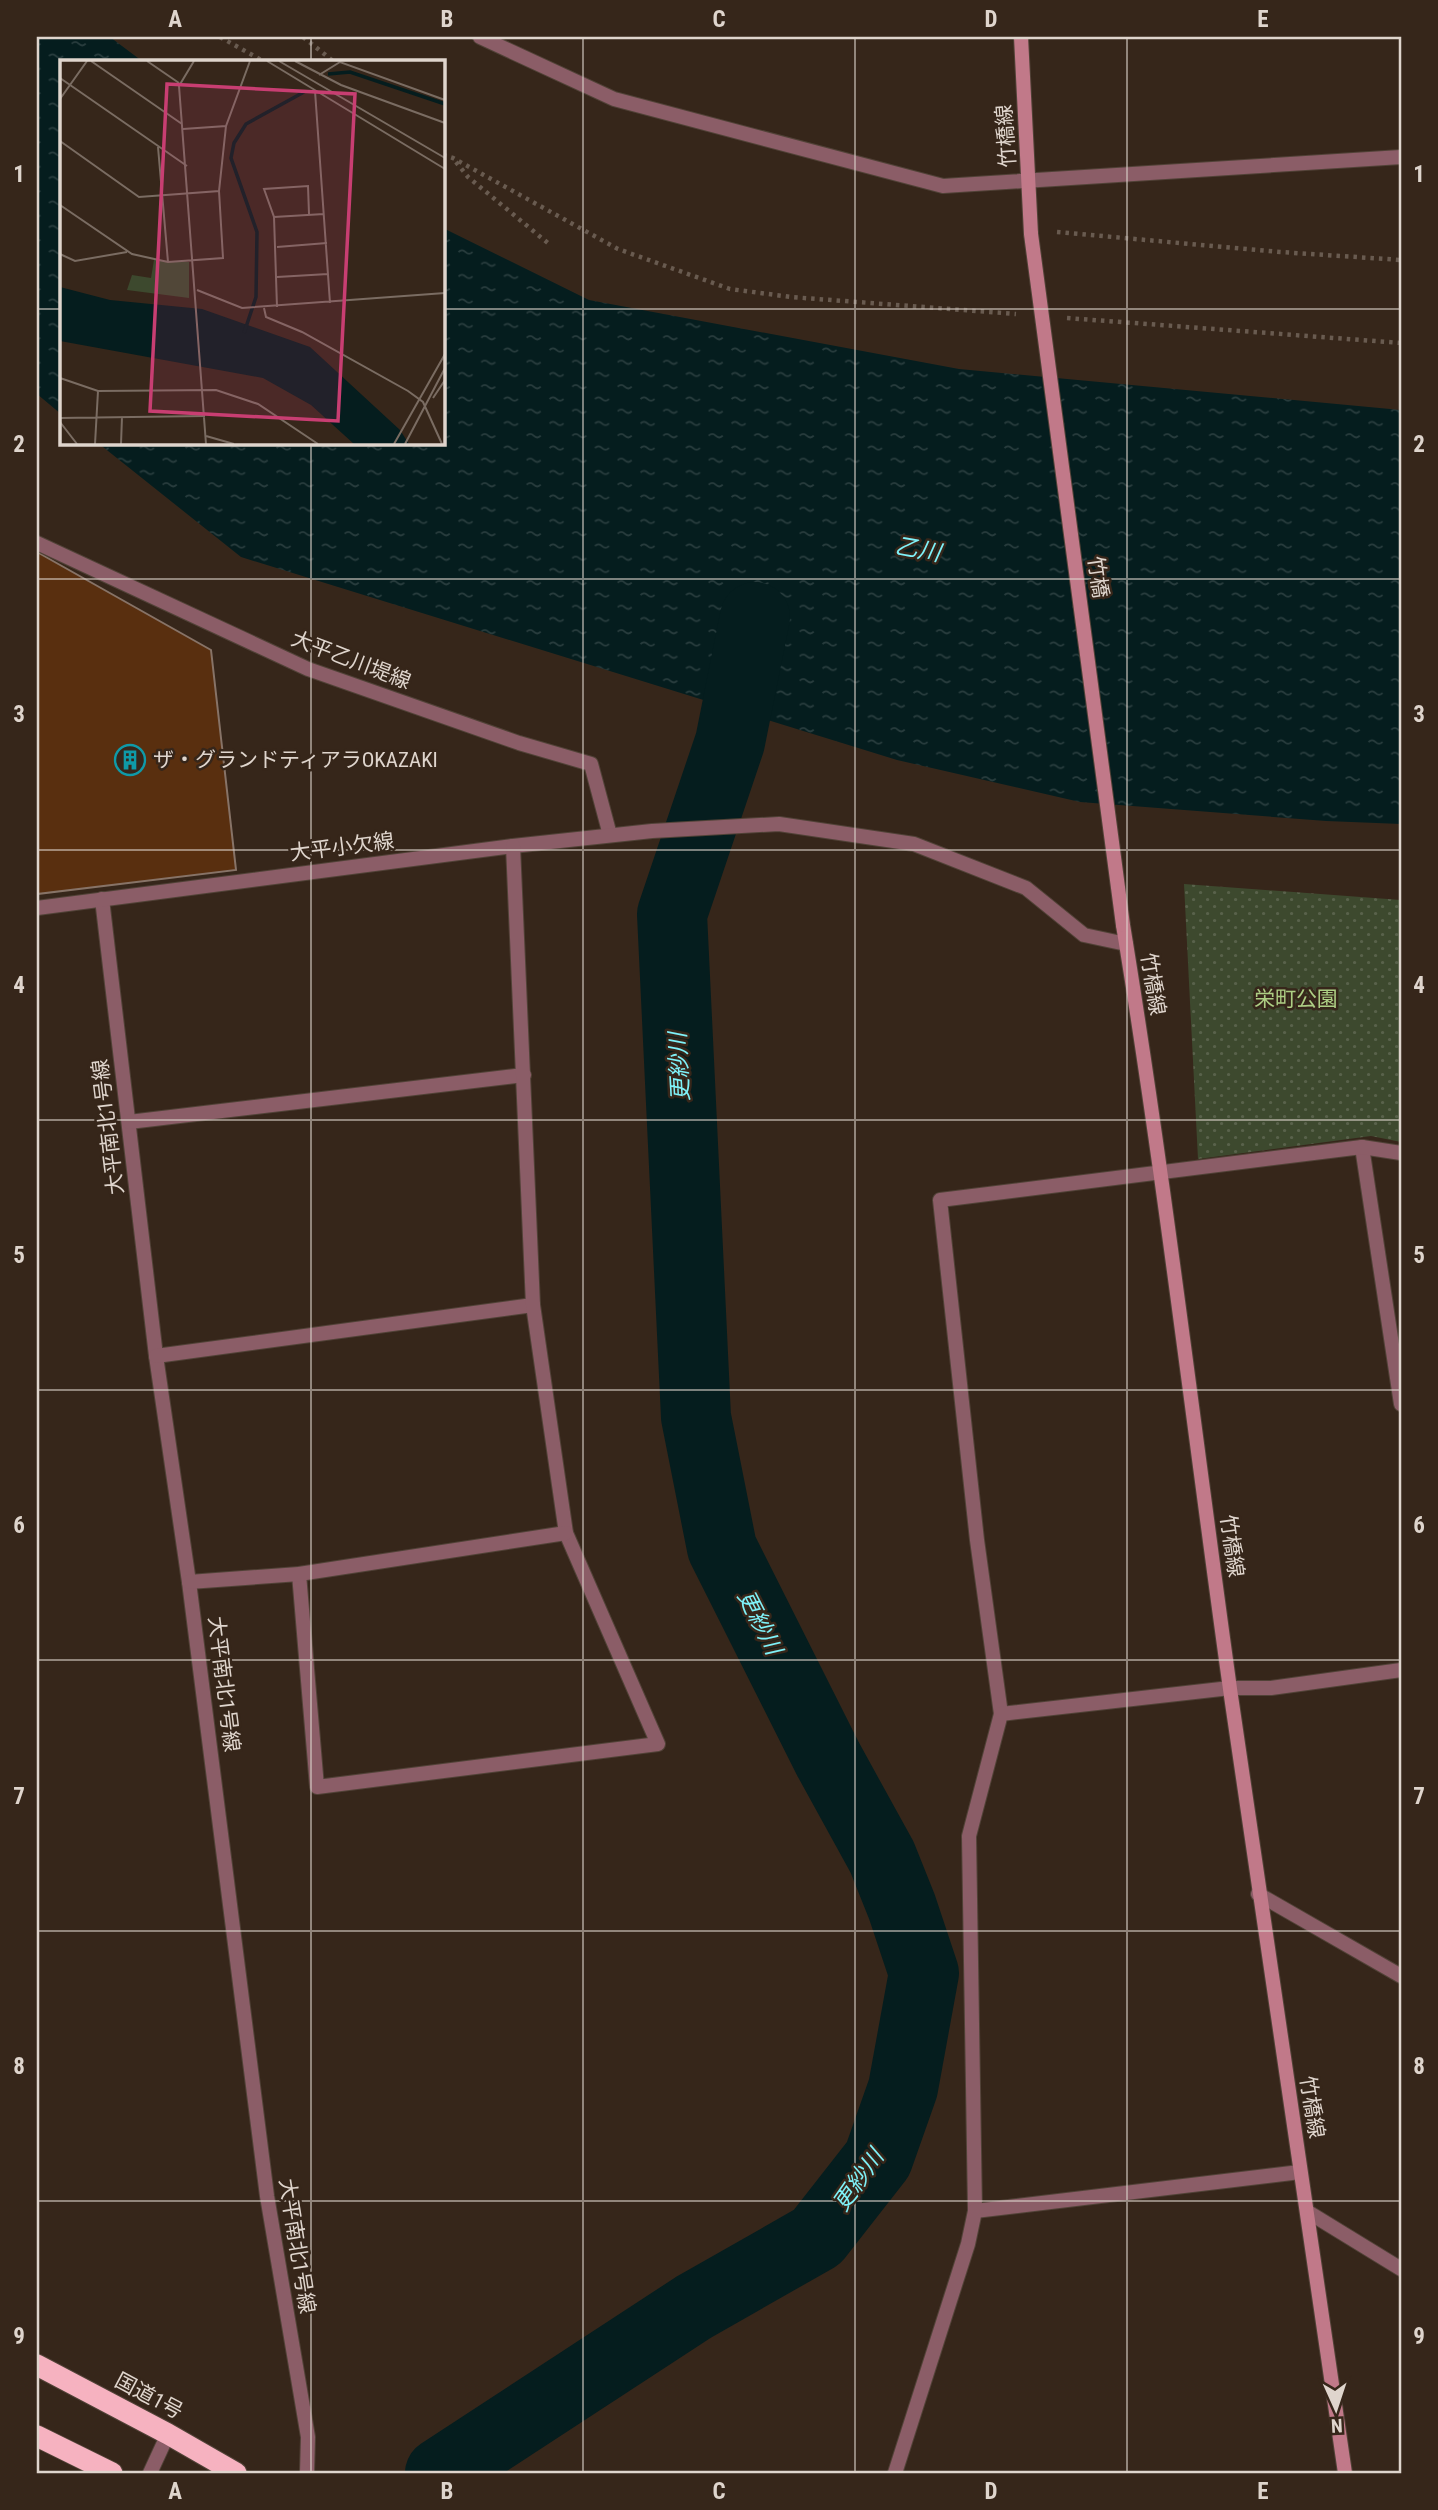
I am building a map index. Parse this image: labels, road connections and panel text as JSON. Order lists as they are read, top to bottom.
{
  "streets": {
    "highway": ["国道1号"],
    "street": [
      "竹橋線",
      "竹橋",
      "大平乙川堤線",
      "大平小欠線",
      "大平南北1号線"
    ]
  },
  "crossings": [
    ["竹橋線", "竹橋"],
    ["竹橋線", "大平小欠線"],
    ["大平乙川堤線", "大平小欠線"],
    ["大平小欠線", "大平南北1号線"]
  ],
  "water": ["乙川", "更紗川"],
  "parks": ["栄町公園"],
  "places": {
    "building": ["ザ・グランドティアラOKAZAKI"]
  },
  "north": "bottom",
  "grid": {
    "columns": [
      "A",
      "B",
      "C",
      "D",
      "E"
    ],
    "rows": [
      "1",
      "2",
      "3",
      "4",
      "5",
      "6",
      "7",
      "8",
      "9"
    ]
  }
}
